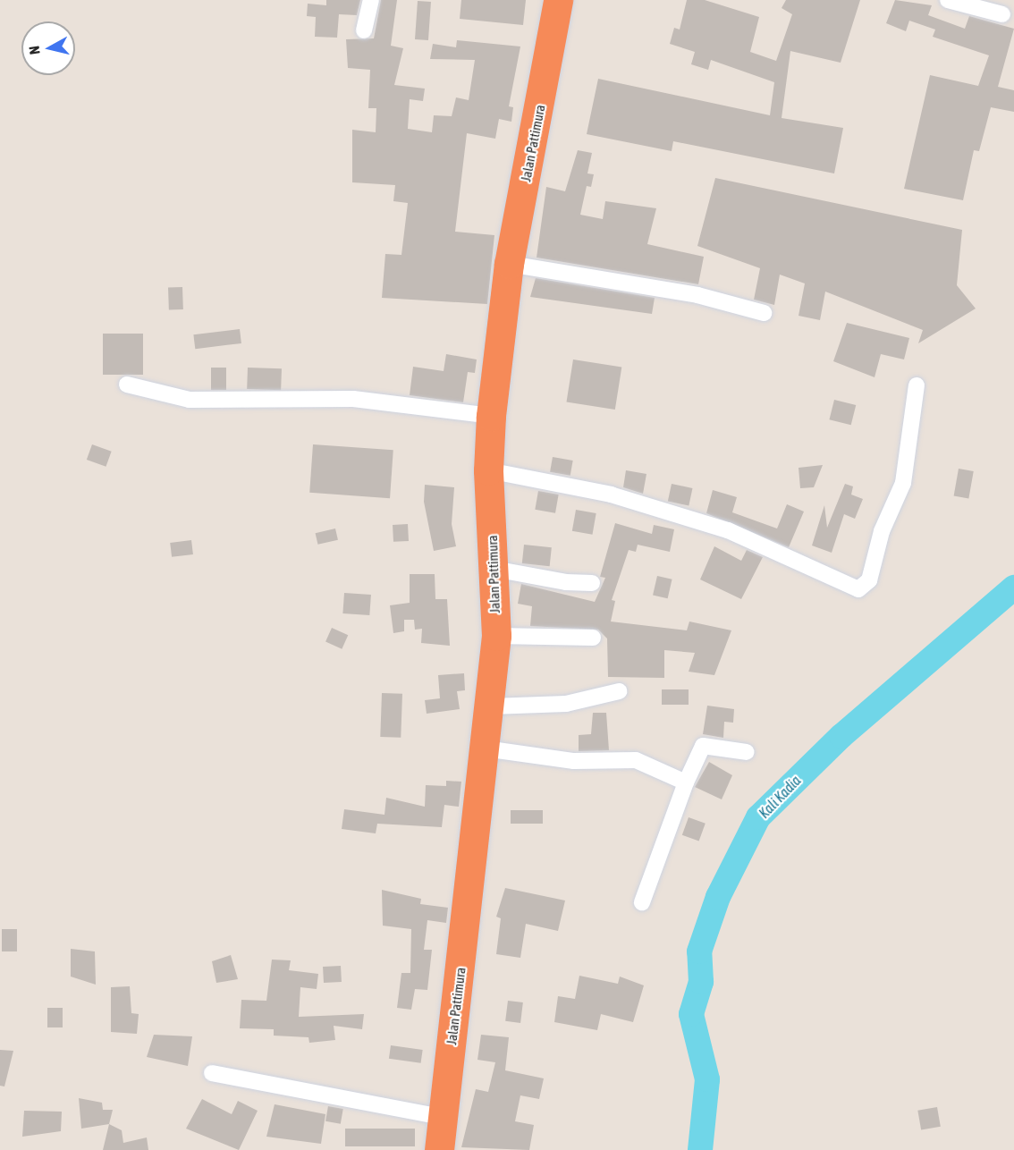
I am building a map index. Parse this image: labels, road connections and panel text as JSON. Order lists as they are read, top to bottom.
{
  "streets": {
    "highway": ["Jalan Pattimura"]
  },
  "water": ["Kali Kadia"],
  "north": "left"
}
